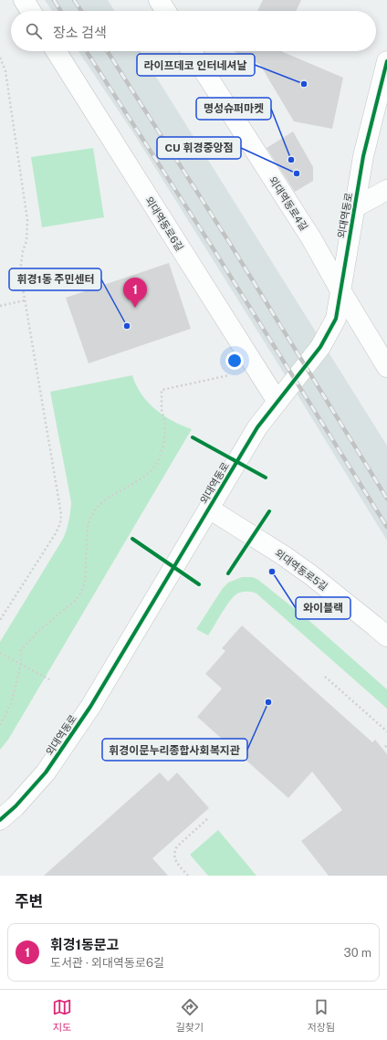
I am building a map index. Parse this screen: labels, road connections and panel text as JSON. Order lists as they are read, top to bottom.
{
  "streets": {
    "street": [
      "외대역동로4길",
      "외대역동로",
      "외대역동로6길",
      "외대역동로5길"
    ]
  },
  "crossings": [
    ["외대역동로4길", "외대역동로"],
    ["외대역동로", "외대역동로6길"],
    ["외대역동로", "외대역동로5길"]
  ],
  "places": [
    "라이프데코 인터네셔날",
    "명성슈퍼마켓",
    "CU 휘경중앙점",
    "휘경1동 주민센터",
    "와이블랙",
    "휘경이문누리종합사회복지관"
  ],
  "page": {
    "search": "장소 검색",
    "pins": "1",
    "heading": "주변",
    "list": [
      {
        "mark": "1",
        "name": "휘경1동문고",
        "note": "도서관 · 외대역동로6길",
        "value": "30 m"
      }
    ],
    "nav": ["지도", "길찾기", "저장됨"]
  }
}
